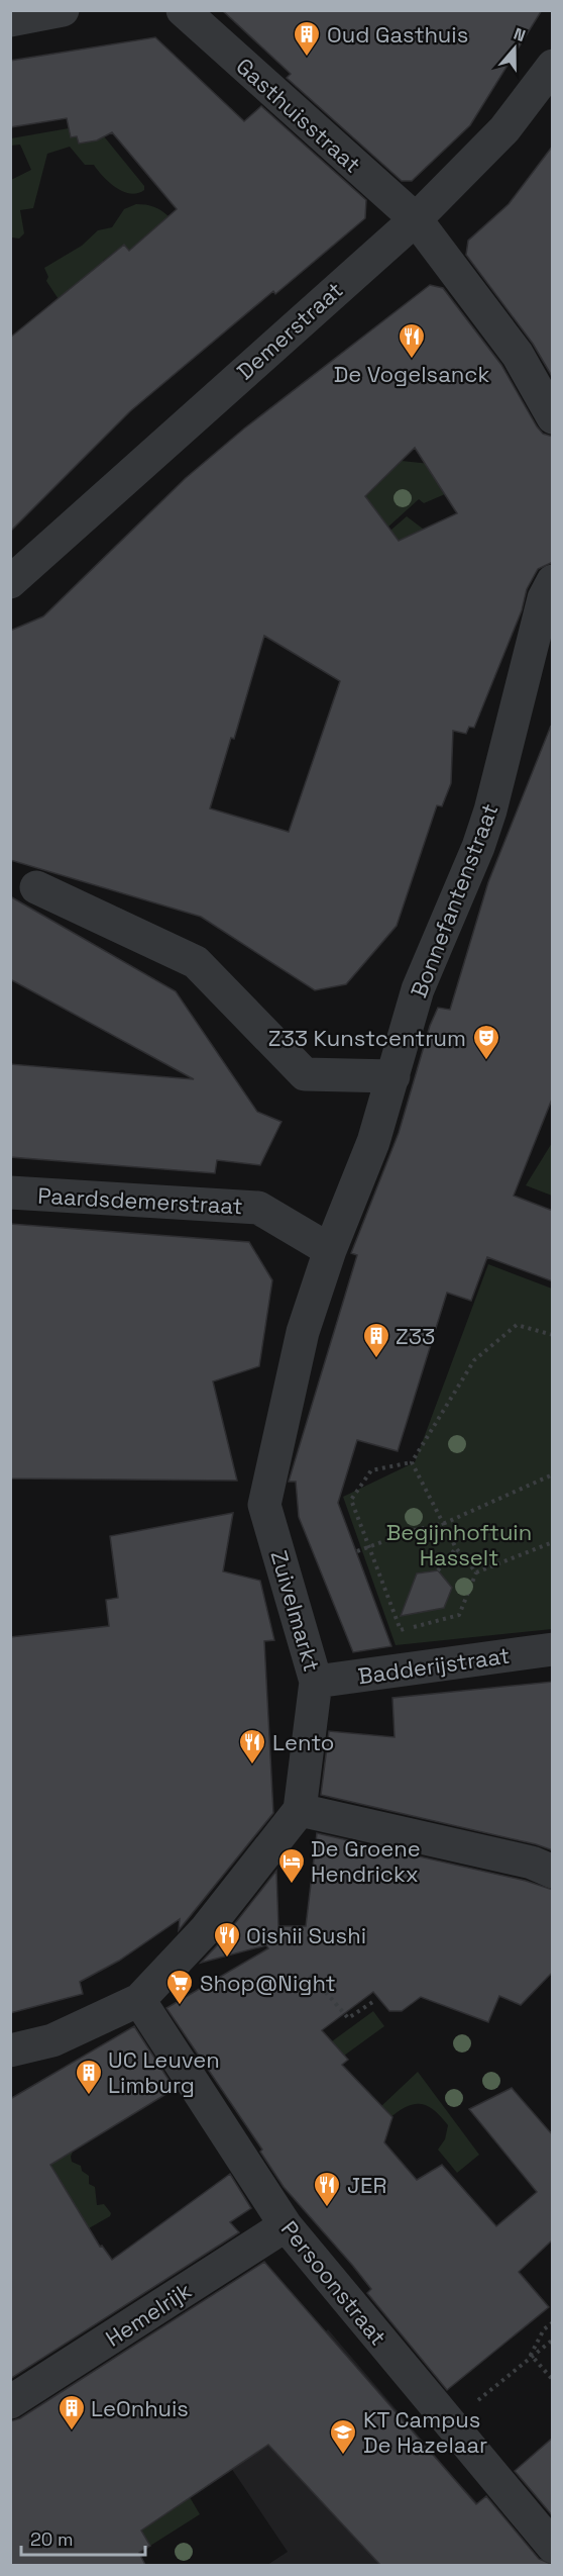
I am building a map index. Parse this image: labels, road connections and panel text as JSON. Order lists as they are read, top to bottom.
{
  "streets": {
    "street": [
      "Gasthuisstraat",
      "Demerstraat",
      "Bonnefantenstraat",
      "Paardsdemerstraat",
      "Zuivelmarkt",
      "Badderijstraat",
      "Persoonstraat",
      "Hemelrijk"
    ]
  },
  "crossings": [
    ["Gasthuisstraat", "Demerstraat"],
    ["Bonnefantenstraat", "Paardsdemerstraat"],
    ["Bonnefantenstraat", "Zuivelmarkt"],
    ["Paardsdemerstraat", "Zuivelmarkt"],
    ["Zuivelmarkt", "Badderijstraat"],
    ["Persoonstraat", "Hemelrijk"]
  ],
  "parks": ["Begijnhoftuin Hasselt"],
  "places": {
    "building": [
      "Oud Gasthuis",
      "Z33",
      "UC Leuven Limburg",
      "LeOnhuis"
    ],
    "restaurant": [
      "De Vogelsanck",
      "Lento",
      "Oishii Sushi",
      "JER"
    ],
    "theatre": ["Z33 Kunstcentrum"],
    "hotel": ["De Groene Hendrickx"],
    "supermarket": ["Shop@Night"],
    "school or university": ["KT Campus De Hazelaar"]
  },
  "scale_bar": "20 m",
  "north": "top"
}
